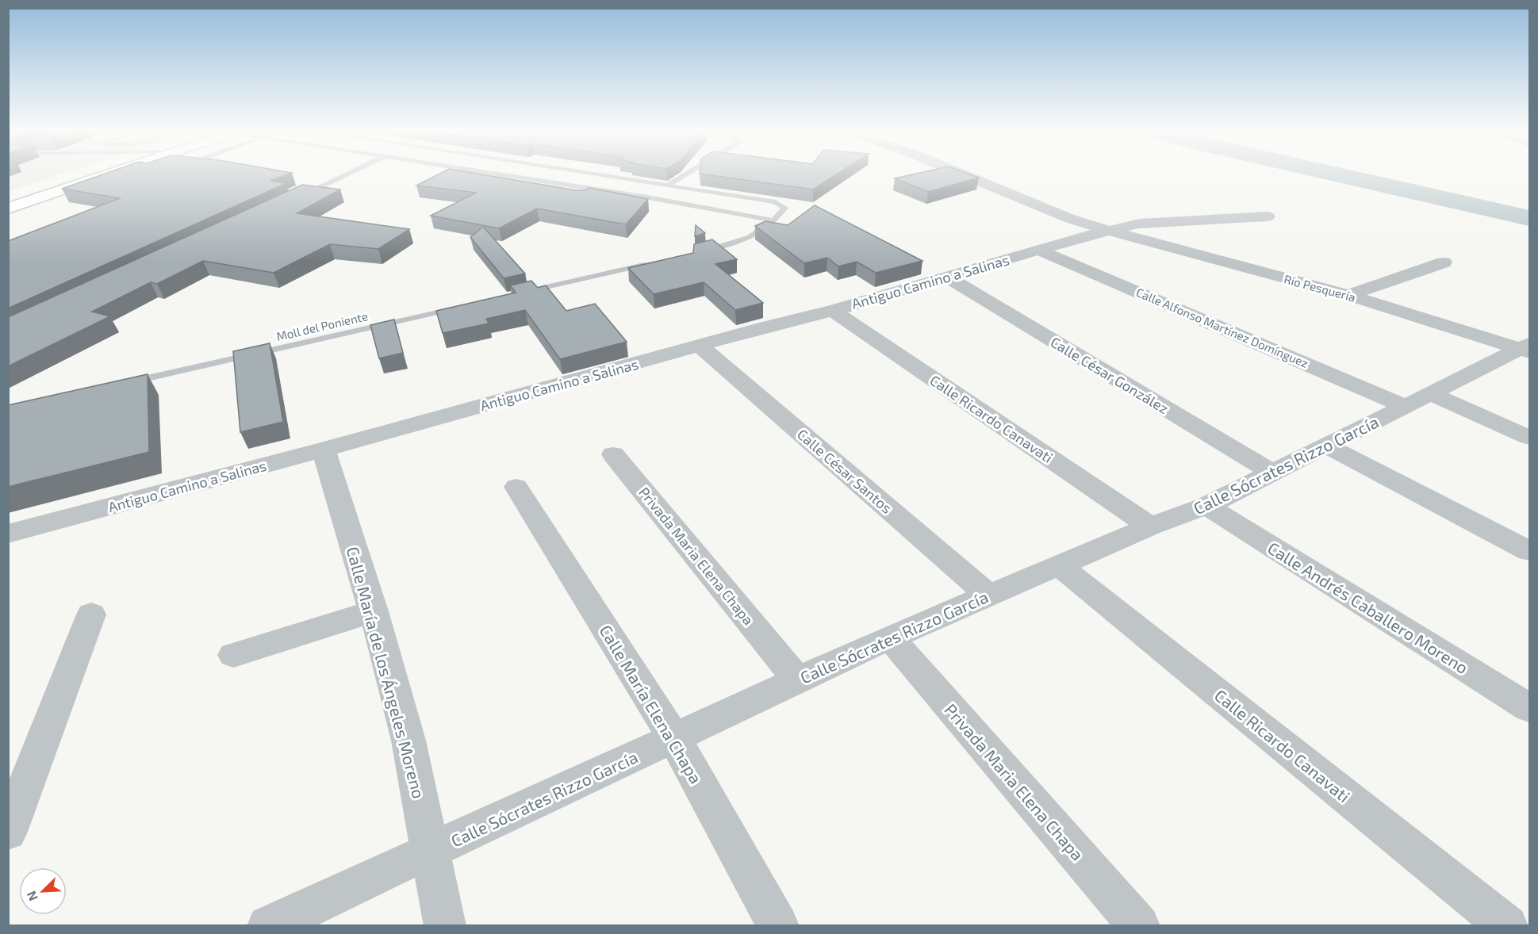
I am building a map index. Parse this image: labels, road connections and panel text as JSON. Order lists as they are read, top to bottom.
{
  "streets": {
    "street": [
      "Antiguo Camino a Salinas",
      "Río Pesquería",
      "Calle Alfonso Martínez Domínguez",
      "Calle César González",
      "Calle Ricardo Canavati",
      "Calle Sócrates Rizzo García",
      "Calle César Santos",
      "Privada Maria Elena Chapa",
      "Calle Andrés Caballero Moreno",
      "Calle María de los Ángeles Moreno",
      "Calle María Elena Chapa"
    ],
    "lane": ["Moll del Poniente"]
  },
  "crossings": [
    ["Antiguo Camino a Salinas", "Río Pesquería"],
    ["Antiguo Camino a Salinas", "Calle Alfonso Martínez Domínguez"],
    ["Antiguo Camino a Salinas", "Calle César González"],
    ["Antiguo Camino a Salinas", "Calle Ricardo Canavati"],
    ["Antiguo Camino a Salinas", "Calle César Santos"],
    ["Antiguo Camino a Salinas", "Calle María de los Ángeles Moreno"],
    ["Río Pesquería", "Calle Sócrates Rizzo García"],
    ["Calle Alfonso Martínez Domínguez", "Calle Sócrates Rizzo García"],
    ["Calle César González", "Calle Sócrates Rizzo García"],
    ["Calle Ricardo Canavati", "Calle Sócrates Rizzo García"],
    ["Calle Sócrates Rizzo García", "Calle César Santos"],
    ["Calle Sócrates Rizzo García", "Privada Maria Elena Chapa"],
    ["Calle Sócrates Rizzo García", "Calle Andrés Caballero Moreno"],
    ["Calle Sócrates Rizzo García", "Calle María de los Ángeles Moreno"],
    ["Calle Sócrates Rizzo García", "Calle María Elena Chapa"]
  ],
  "north": "bottom left"
}
